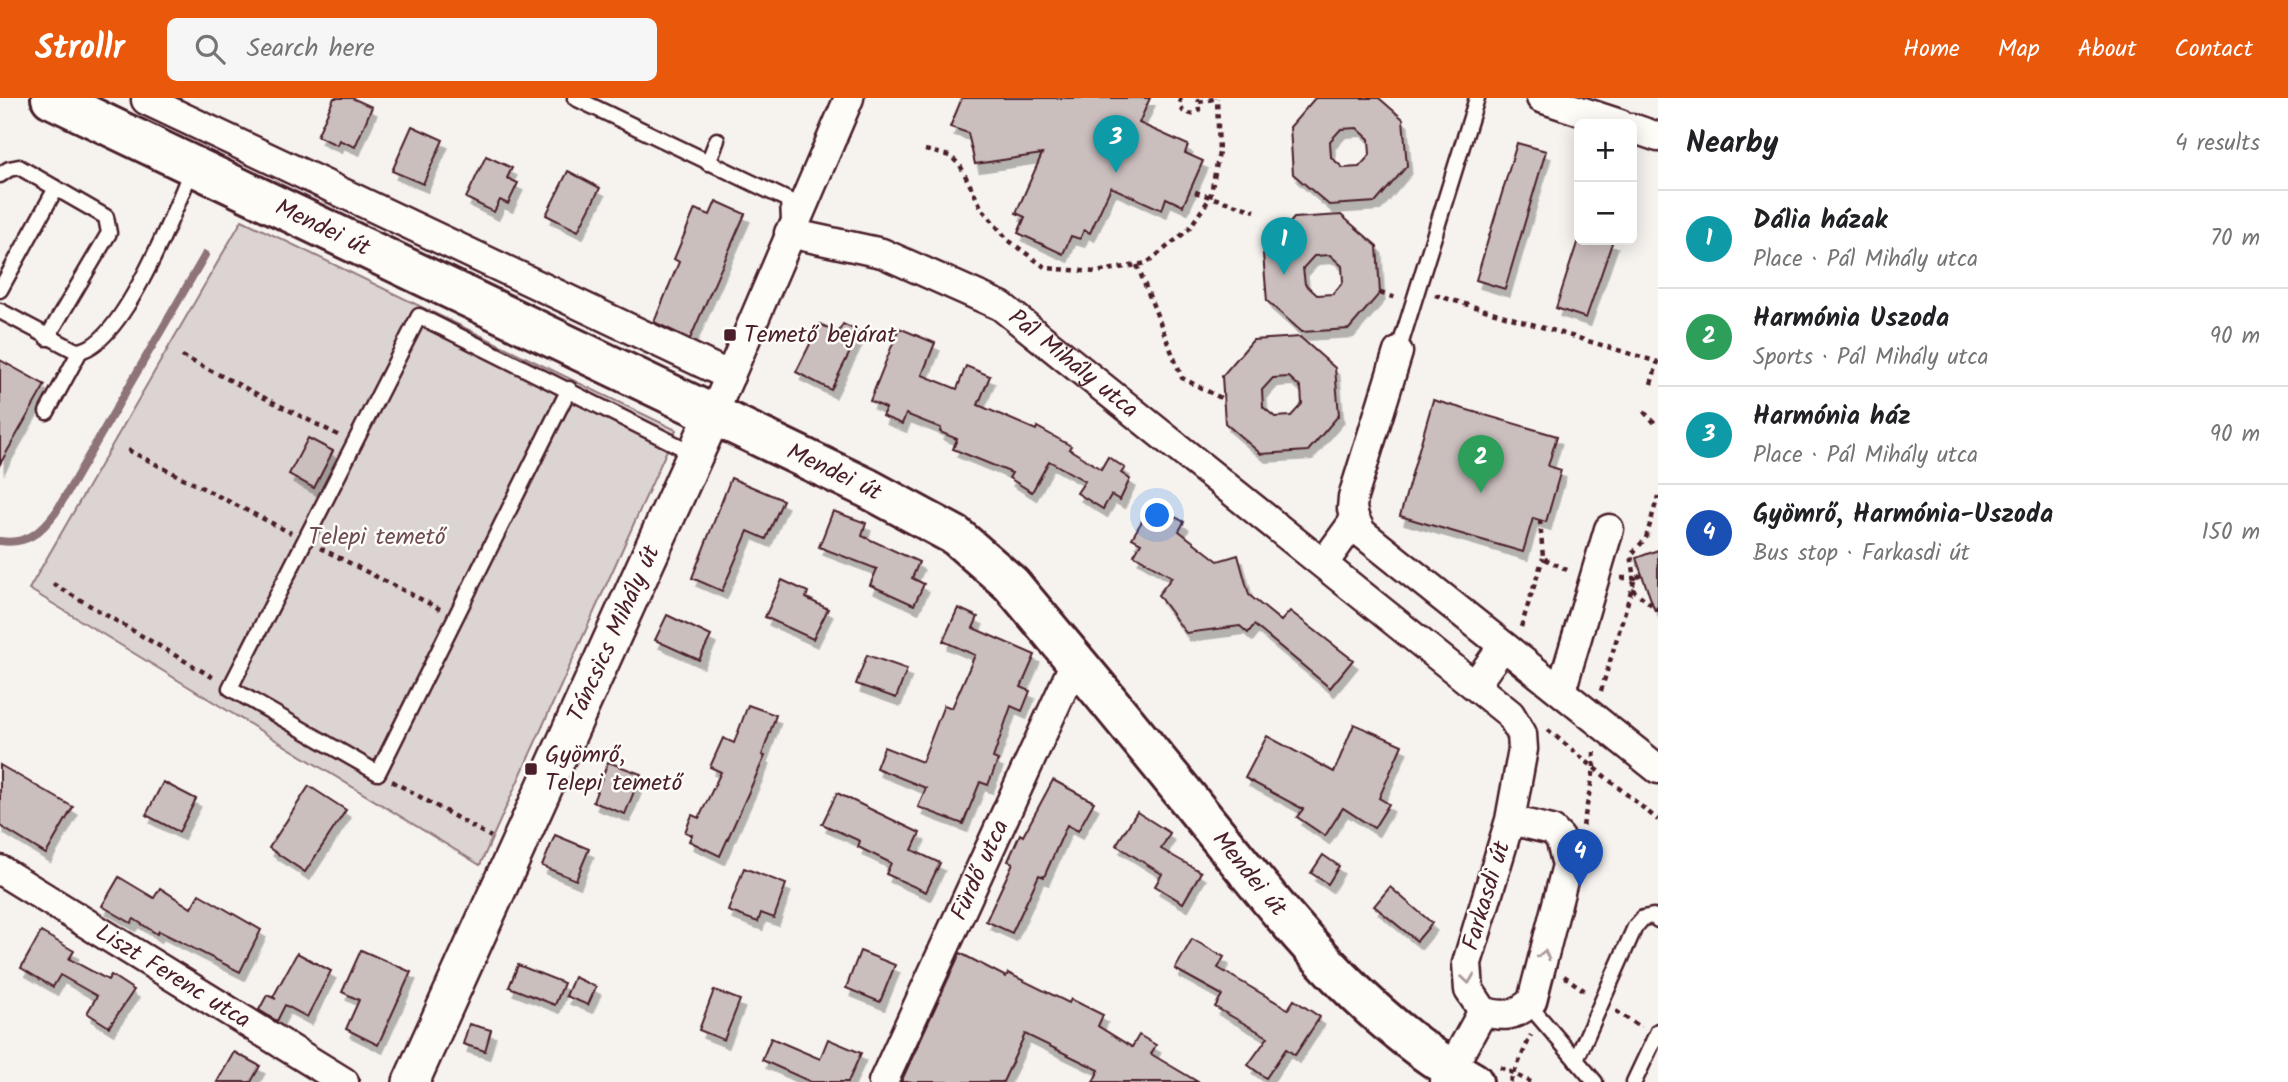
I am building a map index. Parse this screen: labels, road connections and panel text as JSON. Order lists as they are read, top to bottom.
{
  "streets": {
    "main road": ["Mendei út"],
    "street": [
      "Pál Mihály utca",
      "Táncsics Mihály út",
      "Fürdő utca",
      "Farkasdi út",
      "Liszt Ferenc utca"
    ]
  },
  "crossings": [
    ["Mendei út", "Táncsics Mihály út"],
    ["Mendei út", "Fürdő utca"],
    ["Pál Mihály utca", "Farkasdi út"]
  ],
  "parks": ["Telepi temető"],
  "places": {
    "transit": ["Temető bejárat", "Gyömrő, Telepi temető"]
  },
  "page": {
    "header": "Strollr",
    "search": "Search here",
    "nav": [
      "Home",
      "Map",
      "About",
      "Contact"
    ],
    "heading": ["Nearby", "4 results"],
    "pins": [
      "3",
      "1",
      "2",
      "4"
    ],
    "map_buttons": ["+", "−"],
    "list": [
      {
        "mark": "1",
        "name": "Dália házak",
        "note": "Place · Pál Mihály utca",
        "value": "70 m"
      },
      {
        "mark": "2",
        "name": "Harmónia Uszoda",
        "note": "Sports · Pál Mihály utca",
        "value": "90 m"
      },
      {
        "mark": "3",
        "name": "Harmónia ház",
        "note": "Place · Pál Mihály utca",
        "value": "90 m"
      },
      {
        "mark": "4",
        "name": "Gyömrő, Harmónia-Uszoda",
        "note": "Bus stop · Farkasdi út",
        "value": "150 m"
      }
    ]
  }
}
